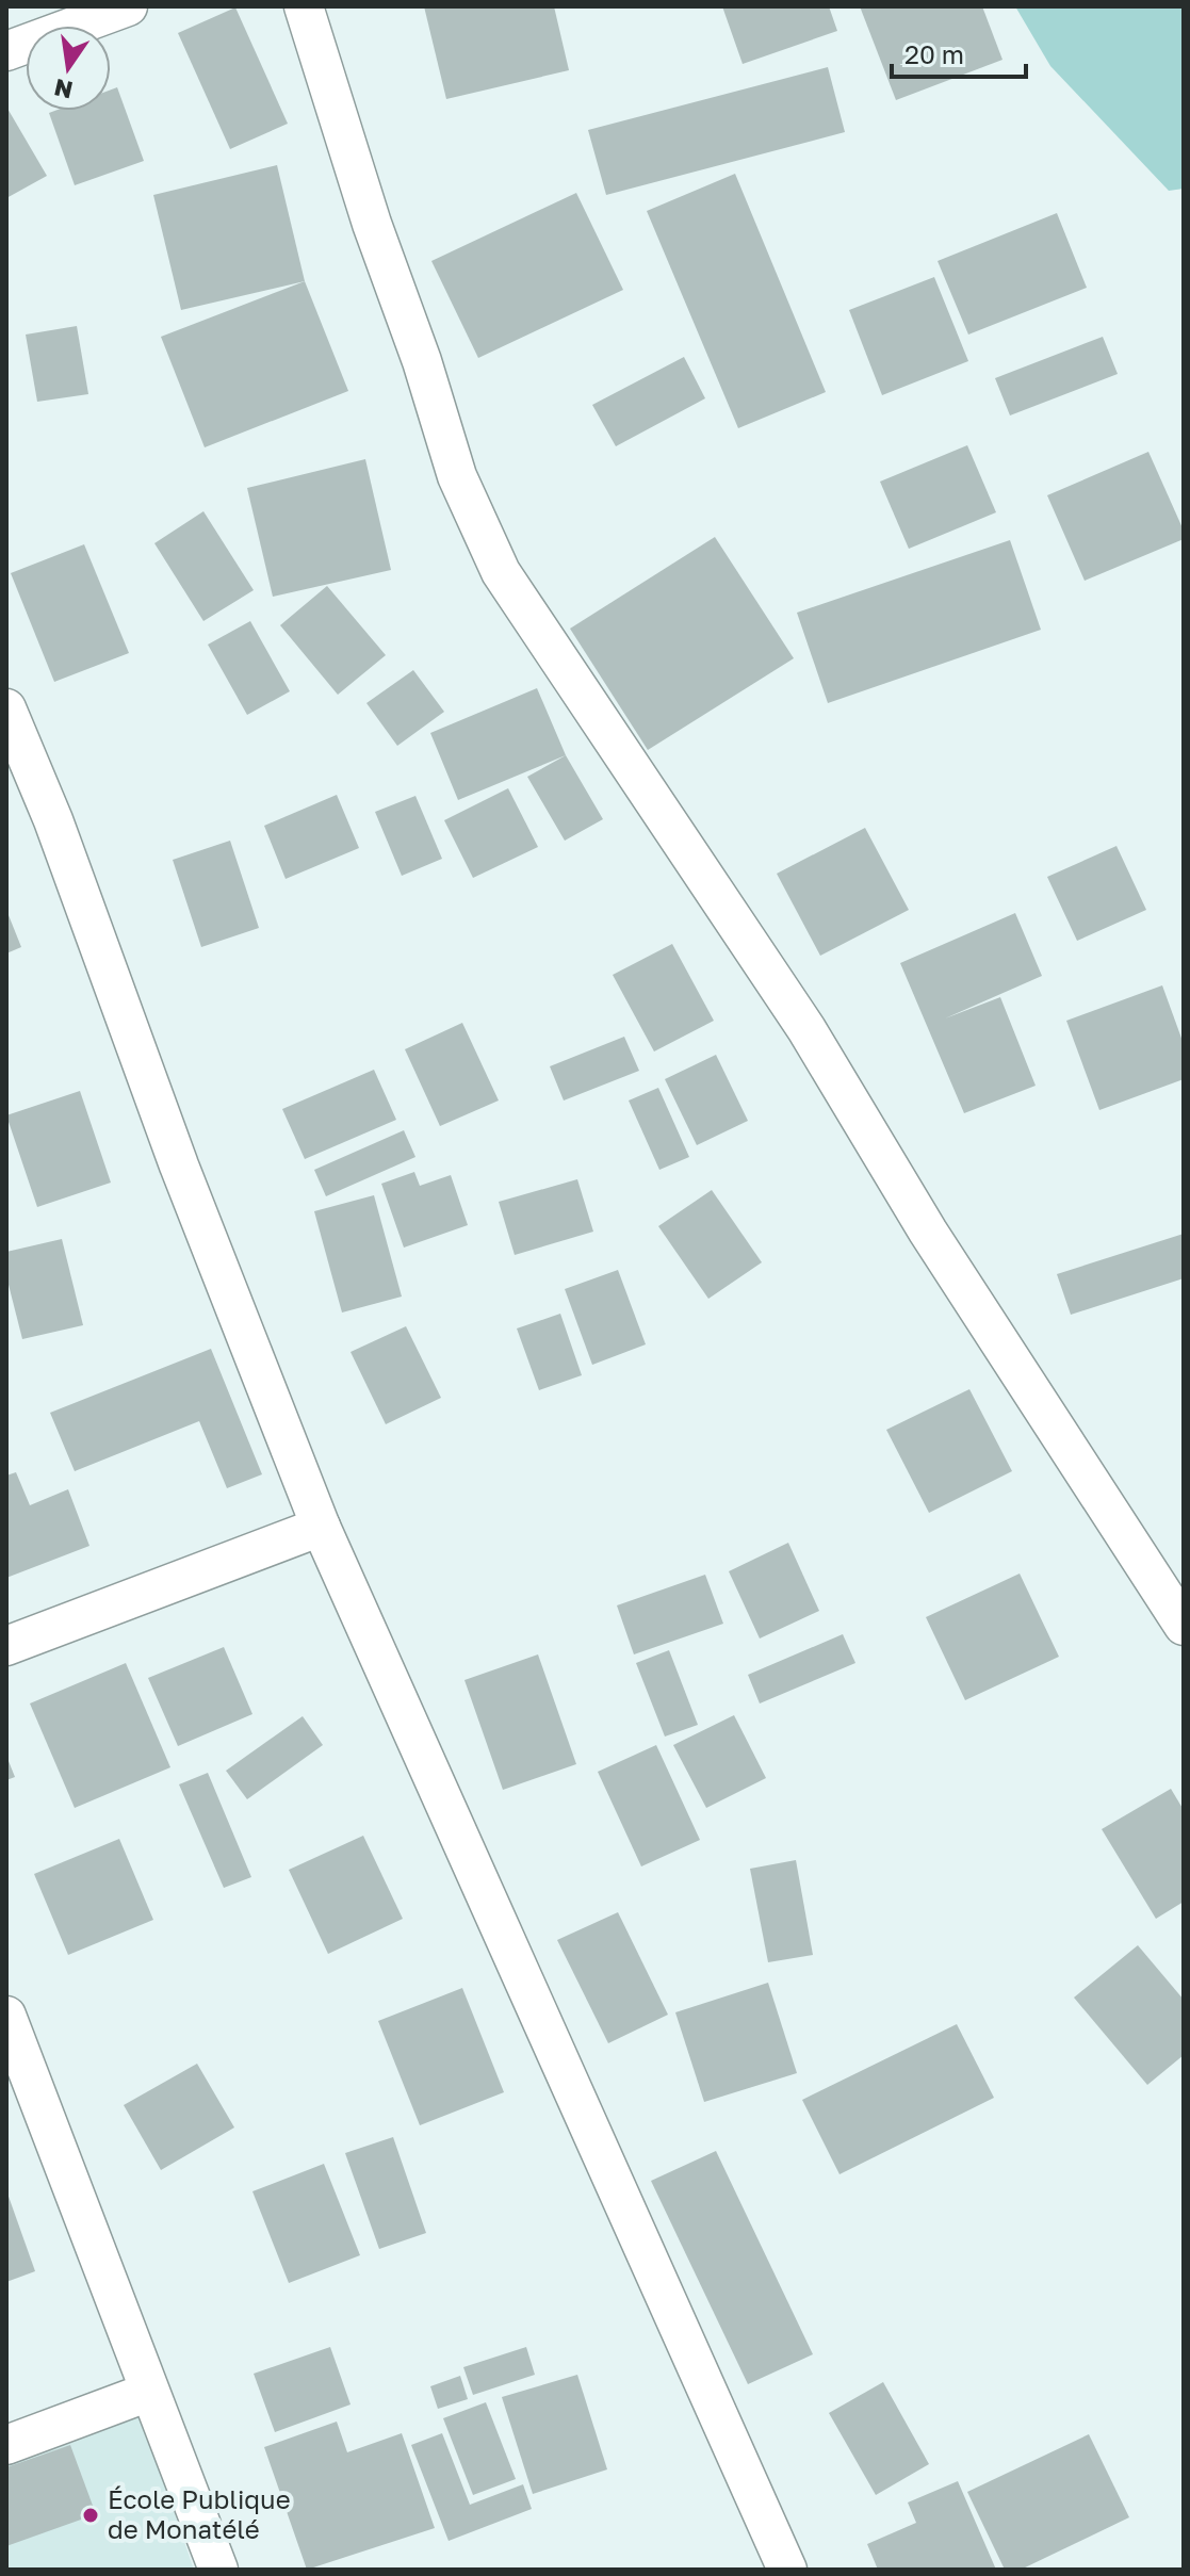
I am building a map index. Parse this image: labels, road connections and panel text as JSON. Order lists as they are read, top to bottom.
{
  "places": ["École Publique de Monatélé"],
  "scale_bar": "20 m",
  "north": "bottom"
}
